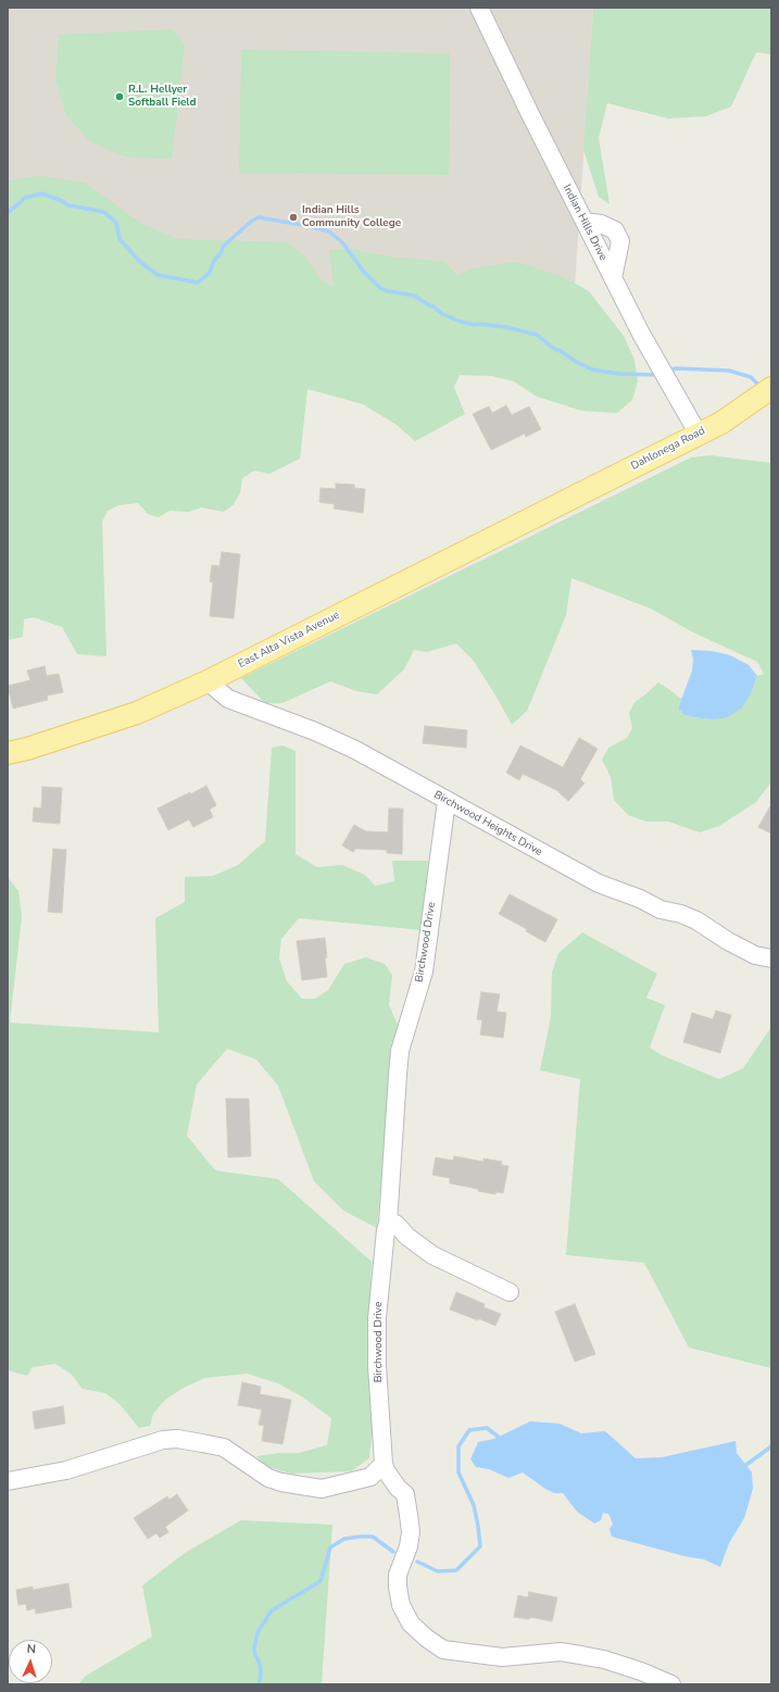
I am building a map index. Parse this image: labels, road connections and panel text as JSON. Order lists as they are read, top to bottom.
{
  "streets": {
    "main road": ["Dahlonega Road", "East Alta Vista Avenue"],
    "street": ["Indian Hills Drive", "Birchwood Heights Drive", "Birchwood Drive"]
  },
  "crossings": [
    ["Indian Hills Drive", "Dahlonega Road"],
    ["Dahlonega Road", "East Alta Vista Avenue"],
    ["East Alta Vista Avenue", "Birchwood Heights Drive"],
    ["Birchwood Heights Drive", "Birchwood Drive"]
  ],
  "places": ["R.L. Hellyer Softball Field", "Indian Hills Community College"],
  "north": "top"
}
